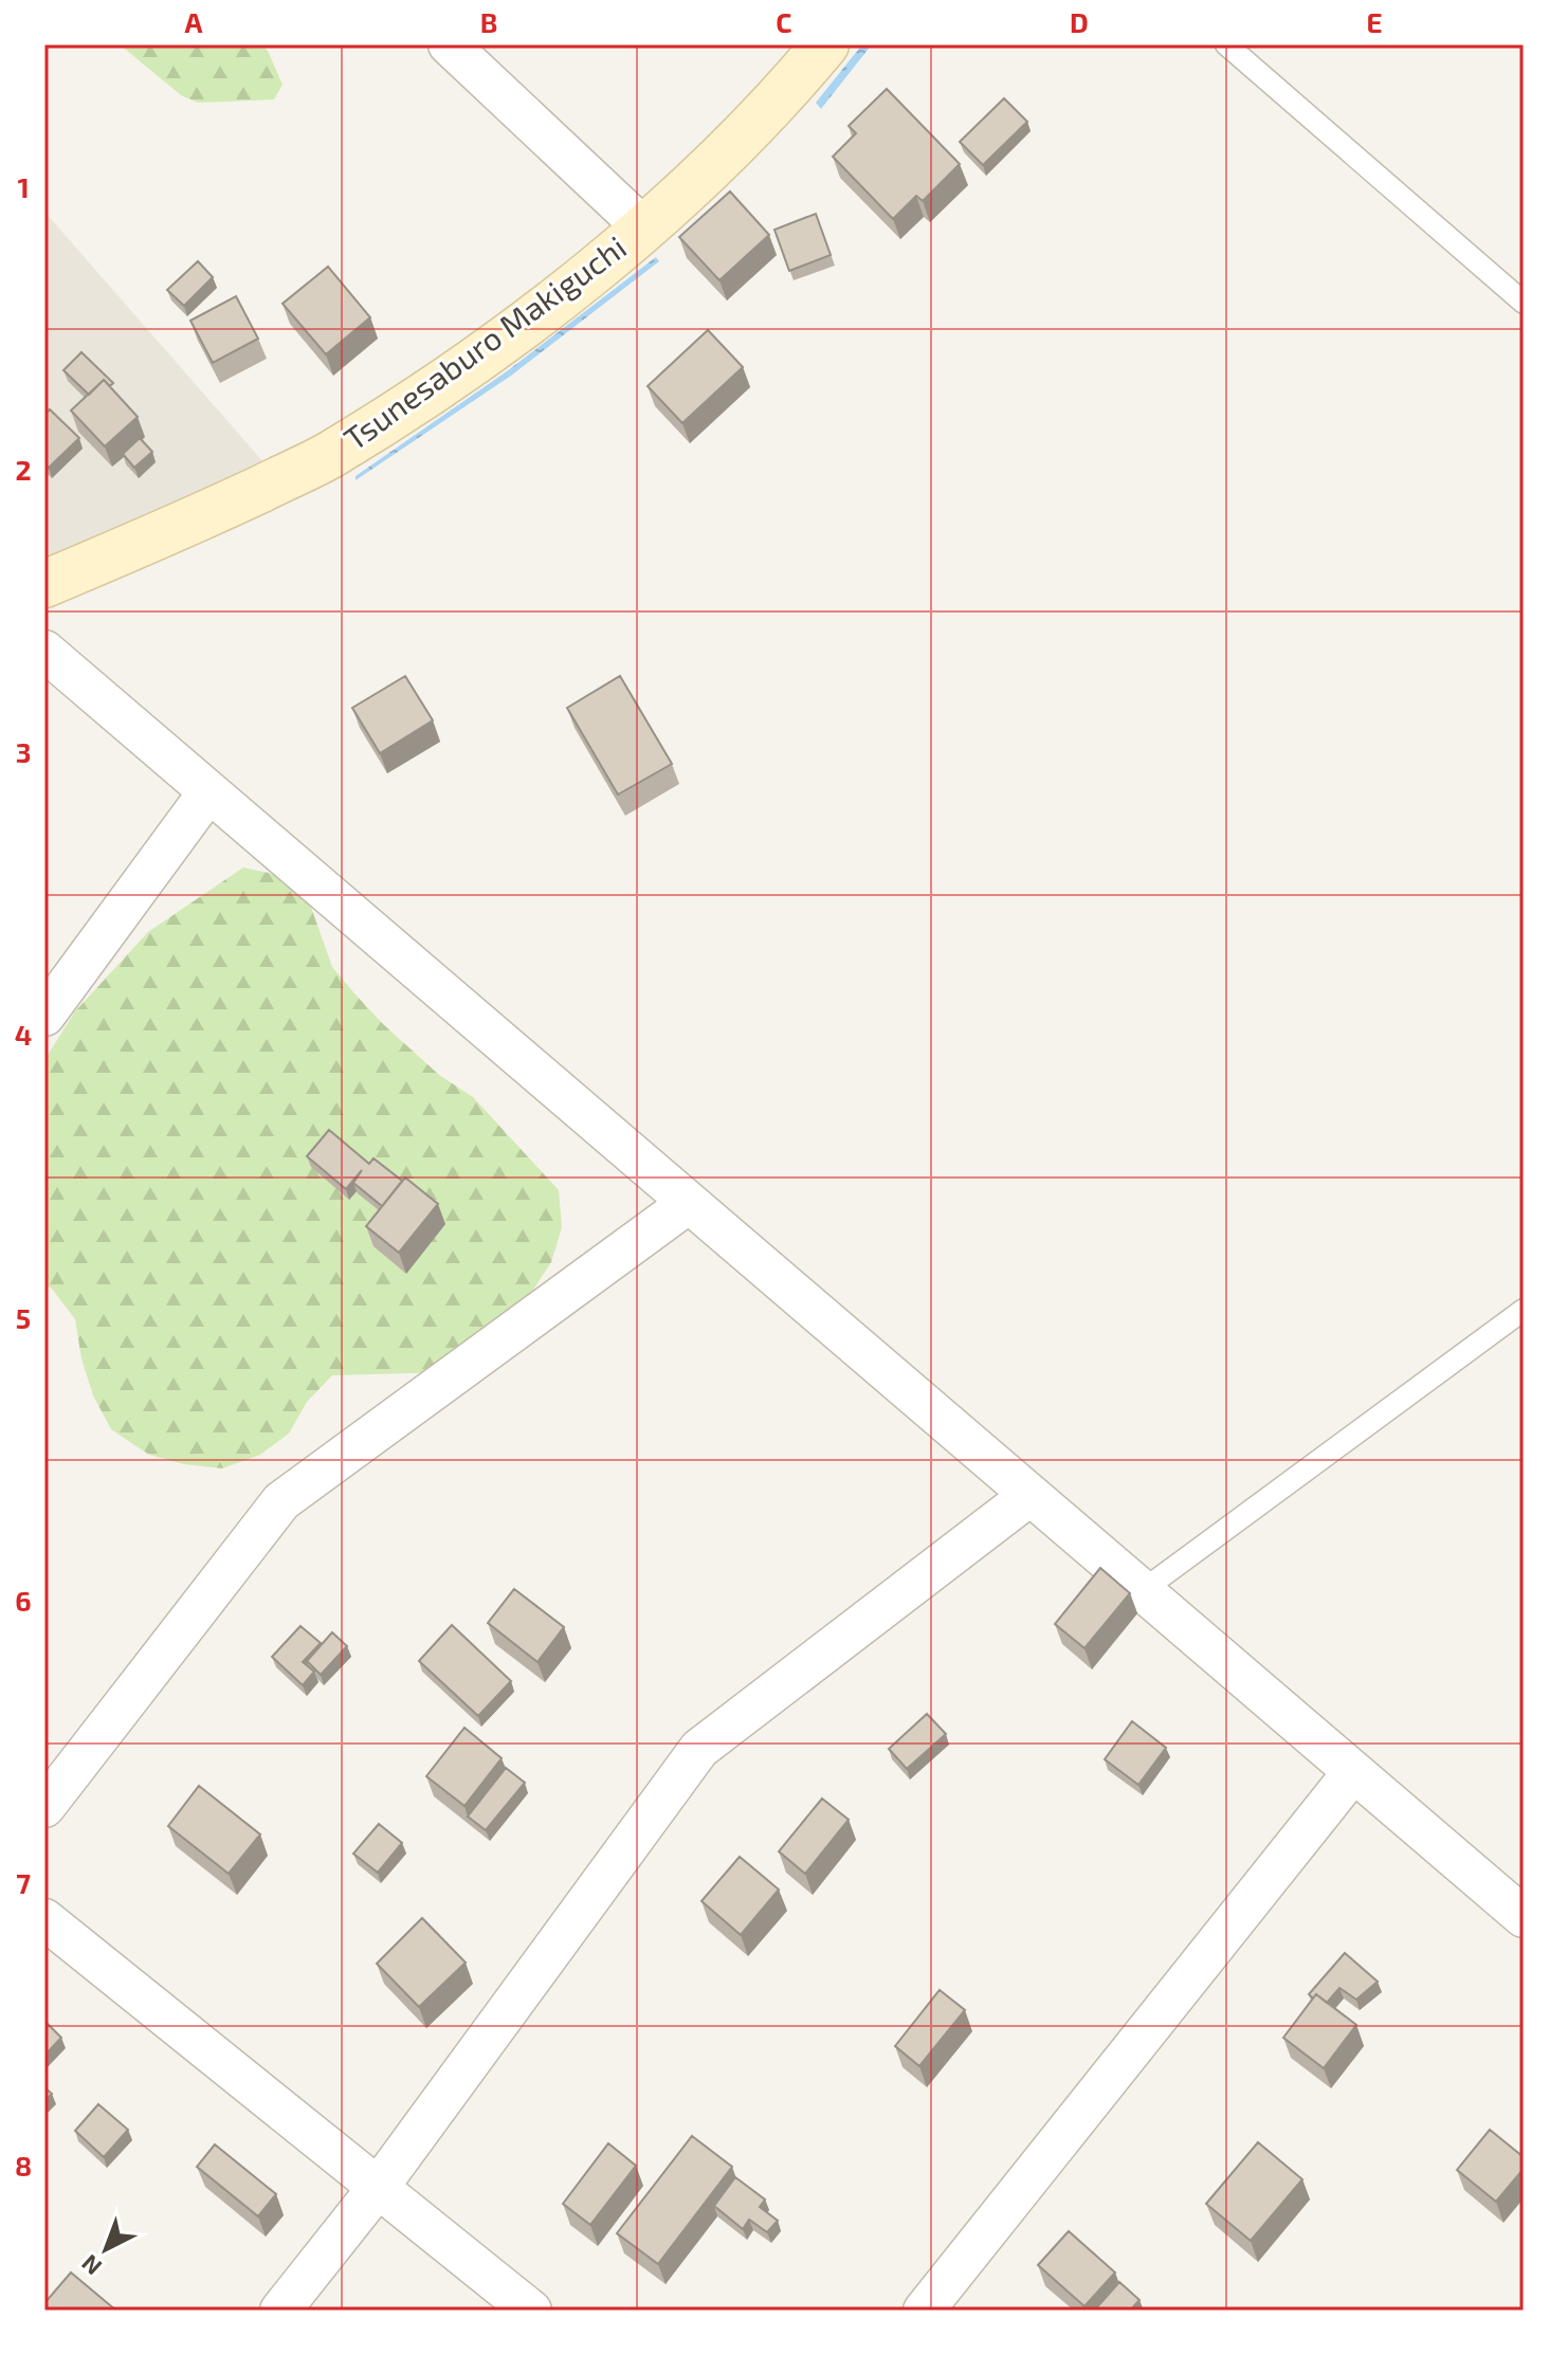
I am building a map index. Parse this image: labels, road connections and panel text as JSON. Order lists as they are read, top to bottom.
{
  "streets": {
    "street": ["Tsunesaburo Makiguchi"]
  },
  "north": "bottom left",
  "grid": {
    "columns": [
      "A",
      "B",
      "C",
      "D",
      "E"
    ],
    "rows": [
      "1",
      "2",
      "3",
      "4",
      "5",
      "6",
      "7",
      "8"
    ]
  }
}
